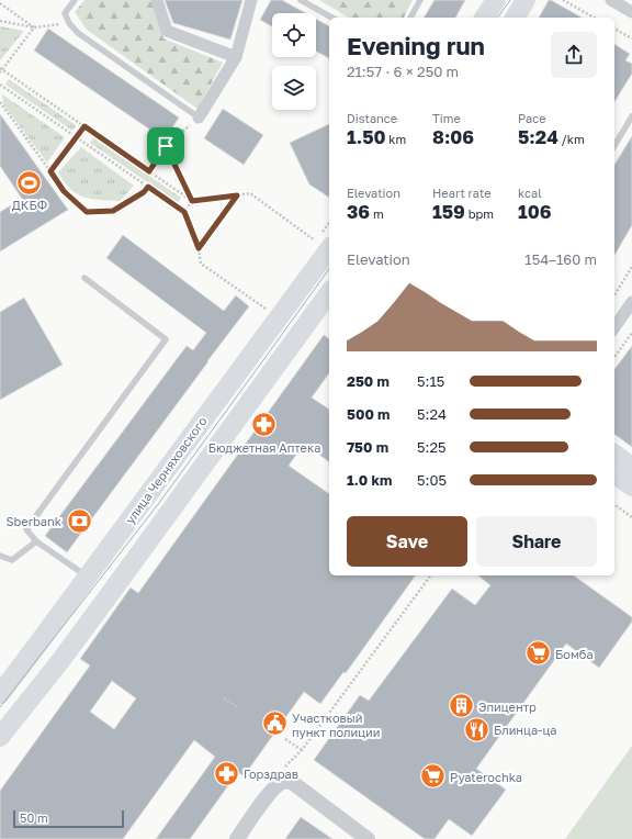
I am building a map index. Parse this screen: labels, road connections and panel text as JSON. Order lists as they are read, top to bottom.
{
  "streets": {
    "main road": ["улица Черняховского"]
  },
  "places": {
    "sports": ["ДКБФ"],
    "pharmacy": ["Бюджетная Аптека", "Горздрав"],
    "bank": ["Sberbank"],
    "supermarket": ["Бомба", "Pyaterochka"],
    "building": ["Эпицентр"],
    "public building": ["Участковый пункт полиции"],
    "restaurant": ["Блинца-ца"]
  },
  "scale_bar": "50 m",
  "page": {
    "heading": ["Evening run", "21:57 · 6 × 250 m"],
    "stats": [
      ["Distance", "1.50 km"],
      ["Time", "8:06"],
      ["Pace", "5:24 /km"],
      ["Elevation", "36 m"],
      ["Heart rate", "159 bpm"],
      ["kcal", "106"]
    ],
    "chart": ["Elevation", "154–160 m"],
    "list": [
      {
        "name": "250 m",
        "note": "5:15"
      },
      {
        "name": "500 m",
        "note": "5:24"
      },
      {
        "name": "750 m",
        "note": "5:25"
      },
      {
        "name": "1.0 km",
        "note": "5:05"
      }
    ],
    "buttons": ["Save", "Share"],
    "scale": "50 m"
  }
}
